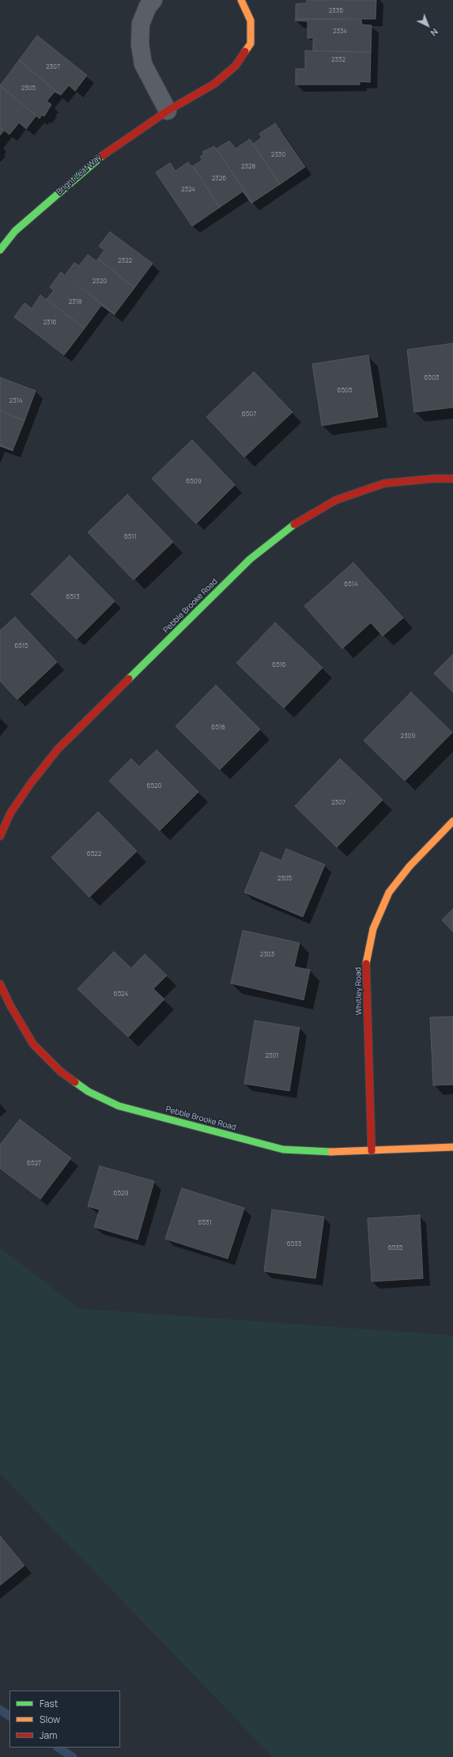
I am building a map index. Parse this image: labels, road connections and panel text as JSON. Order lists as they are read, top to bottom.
{
  "streets": {
    "street": ["Bright Leaf Way", "Pebble Brooke Road", "Whitley Road"]
  },
  "crossings": [
    ["Pebble Brooke Road", "Whitley Road"]
  ],
  "house_numbers": [
    "2336",
    "2334",
    "2332",
    "2307",
    "2305",
    "2330",
    "2328",
    "2326",
    "2324",
    "2322",
    "2320",
    "2318",
    "2316",
    "6503",
    "6505",
    "2314",
    "6507",
    "6509",
    "6511",
    "6514",
    "6513",
    "6515",
    "6516",
    "6518",
    "2309",
    "6520",
    "2307",
    "6522",
    "2305",
    "2303",
    "6524",
    "2301",
    "6527",
    "6529",
    "6531",
    "6533",
    "6535"
  ],
  "legend": ["Fast", "Slow", "Jam"],
  "north": "bottom right"
}
